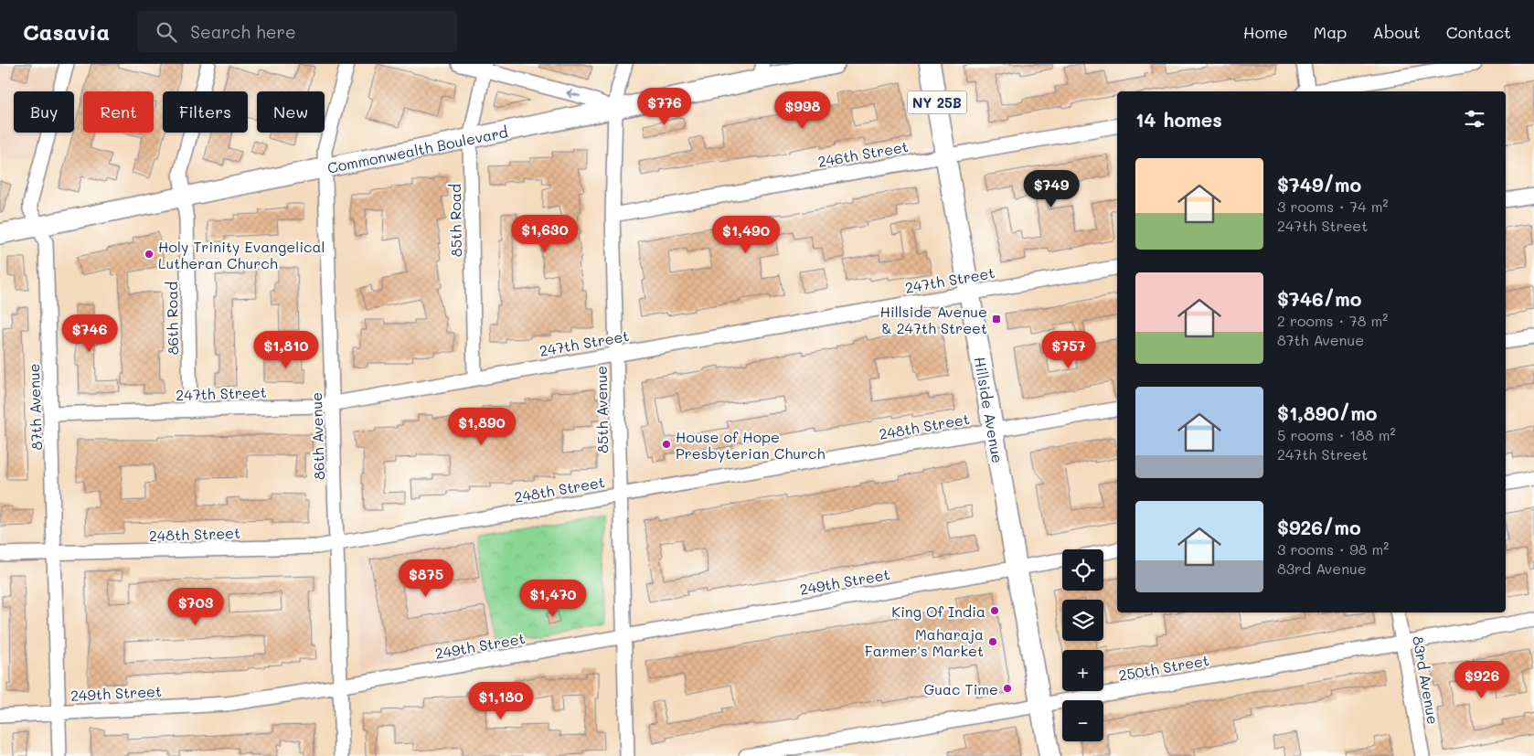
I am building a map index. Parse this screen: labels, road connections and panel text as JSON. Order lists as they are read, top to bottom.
{
  "streets": {
    "main road": ["NY 25B", "Hillside Avenue"],
    "street": [
      "Commonwealth Boulevard",
      "246th Street",
      "85th Road",
      "247th Street",
      "86th Road",
      "87th Avenue",
      "85th Avenue",
      "248th Street",
      "86th Avenue",
      "249th Street",
      "250th Street",
      "83rd Avenue"
    ]
  },
  "crossings": [
    ["Commonwealth Boulevard", "85th Road"],
    ["Commonwealth Boulevard", "86th Road"],
    ["Commonwealth Boulevard", "87th Avenue"],
    ["Commonwealth Boulevard", "85th Avenue"],
    ["Commonwealth Boulevard", "86th Avenue"],
    ["246th Street", "85th Avenue"],
    ["246th Street", "Hillside Avenue"],
    ["85th Road", "247th Street"],
    ["247th Street", "86th Road"],
    ["247th Street", "87th Avenue"],
    ["247th Street", "85th Avenue"],
    ["247th Street", "Hillside Avenue"],
    ["247th Street", "86th Avenue"],
    ["87th Avenue", "248th Street"],
    ["87th Avenue", "249th Street"],
    ["85th Avenue", "248th Street"],
    ["85th Avenue", "249th Street"],
    ["Hillside Avenue", "248th Street"],
    ["Hillside Avenue", "249th Street"],
    ["Hillside Avenue", "250th Street"],
    ["248th Street", "86th Avenue"],
    ["86th Avenue", "249th Street"],
    ["250th Street", "83rd Avenue"]
  ],
  "places": {
    "other": [
      "Holy Trinity Evangelical Lutheran Church",
      "House of Hope Presbyterian Church",
      "King Of India",
      "Maharaja Farmer's Market",
      "Guac Time"
    ],
    "transit": ["Hillside Avenue & 247th Street"]
  },
  "page": {
    "header": "Casavia",
    "search": "Search here",
    "nav": [
      "Home",
      "Map",
      "About",
      "Contact"
    ],
    "price": [
      "$776",
      "$998",
      "$749",
      "$1,630",
      "$1,490",
      "$746",
      "$1,810",
      "$757",
      "$1,890",
      "$875",
      "$1,470",
      "$703",
      "$926",
      "$1,180"
    ],
    "chip": [
      "Buy",
      "Rent",
      "Filters",
      "New"
    ],
    "heading": "14 homes",
    "list": [
      {
        "name": "$749/mo",
        "note": "3 rooms · 74 m² · 247th Street"
      },
      {
        "name": "$746/mo",
        "note": "2 rooms · 78 m² · 87th Avenue"
      },
      {
        "name": "$1,890/mo",
        "note": "5 rooms · 188 m² · 247th Street"
      },
      {
        "name": "$926/mo",
        "note": "3 rooms · 98 m² · 83rd Avenue"
      }
    ],
    "map_buttons": ["+", "−"]
  }
}
